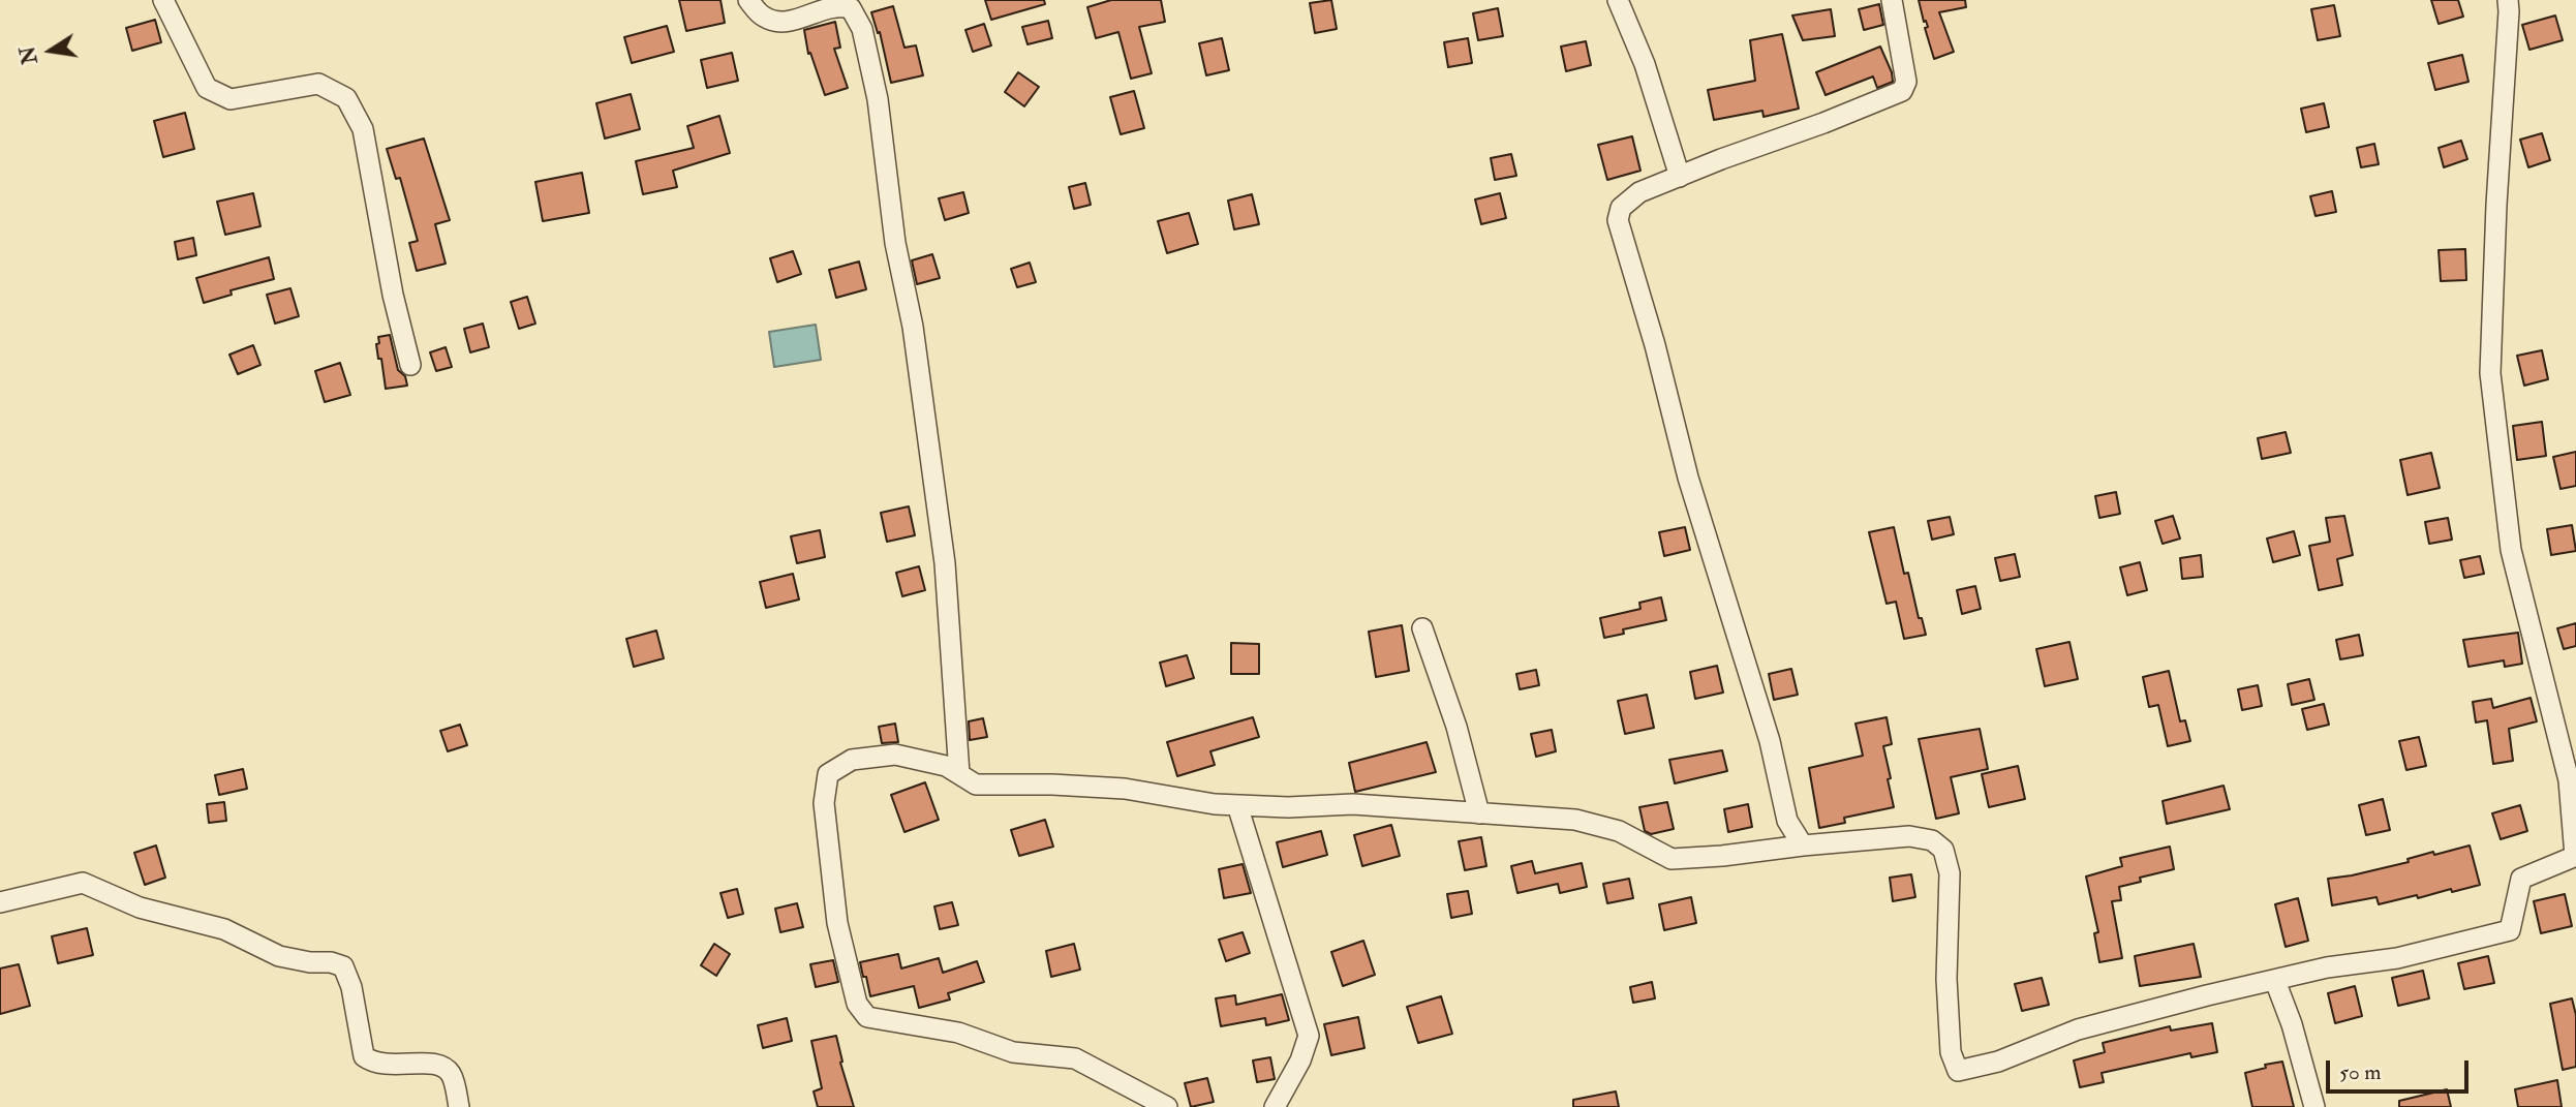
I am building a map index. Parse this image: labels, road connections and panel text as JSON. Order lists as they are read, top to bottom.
{
  "scale_bar": "50 m",
  "north": "left"
}
